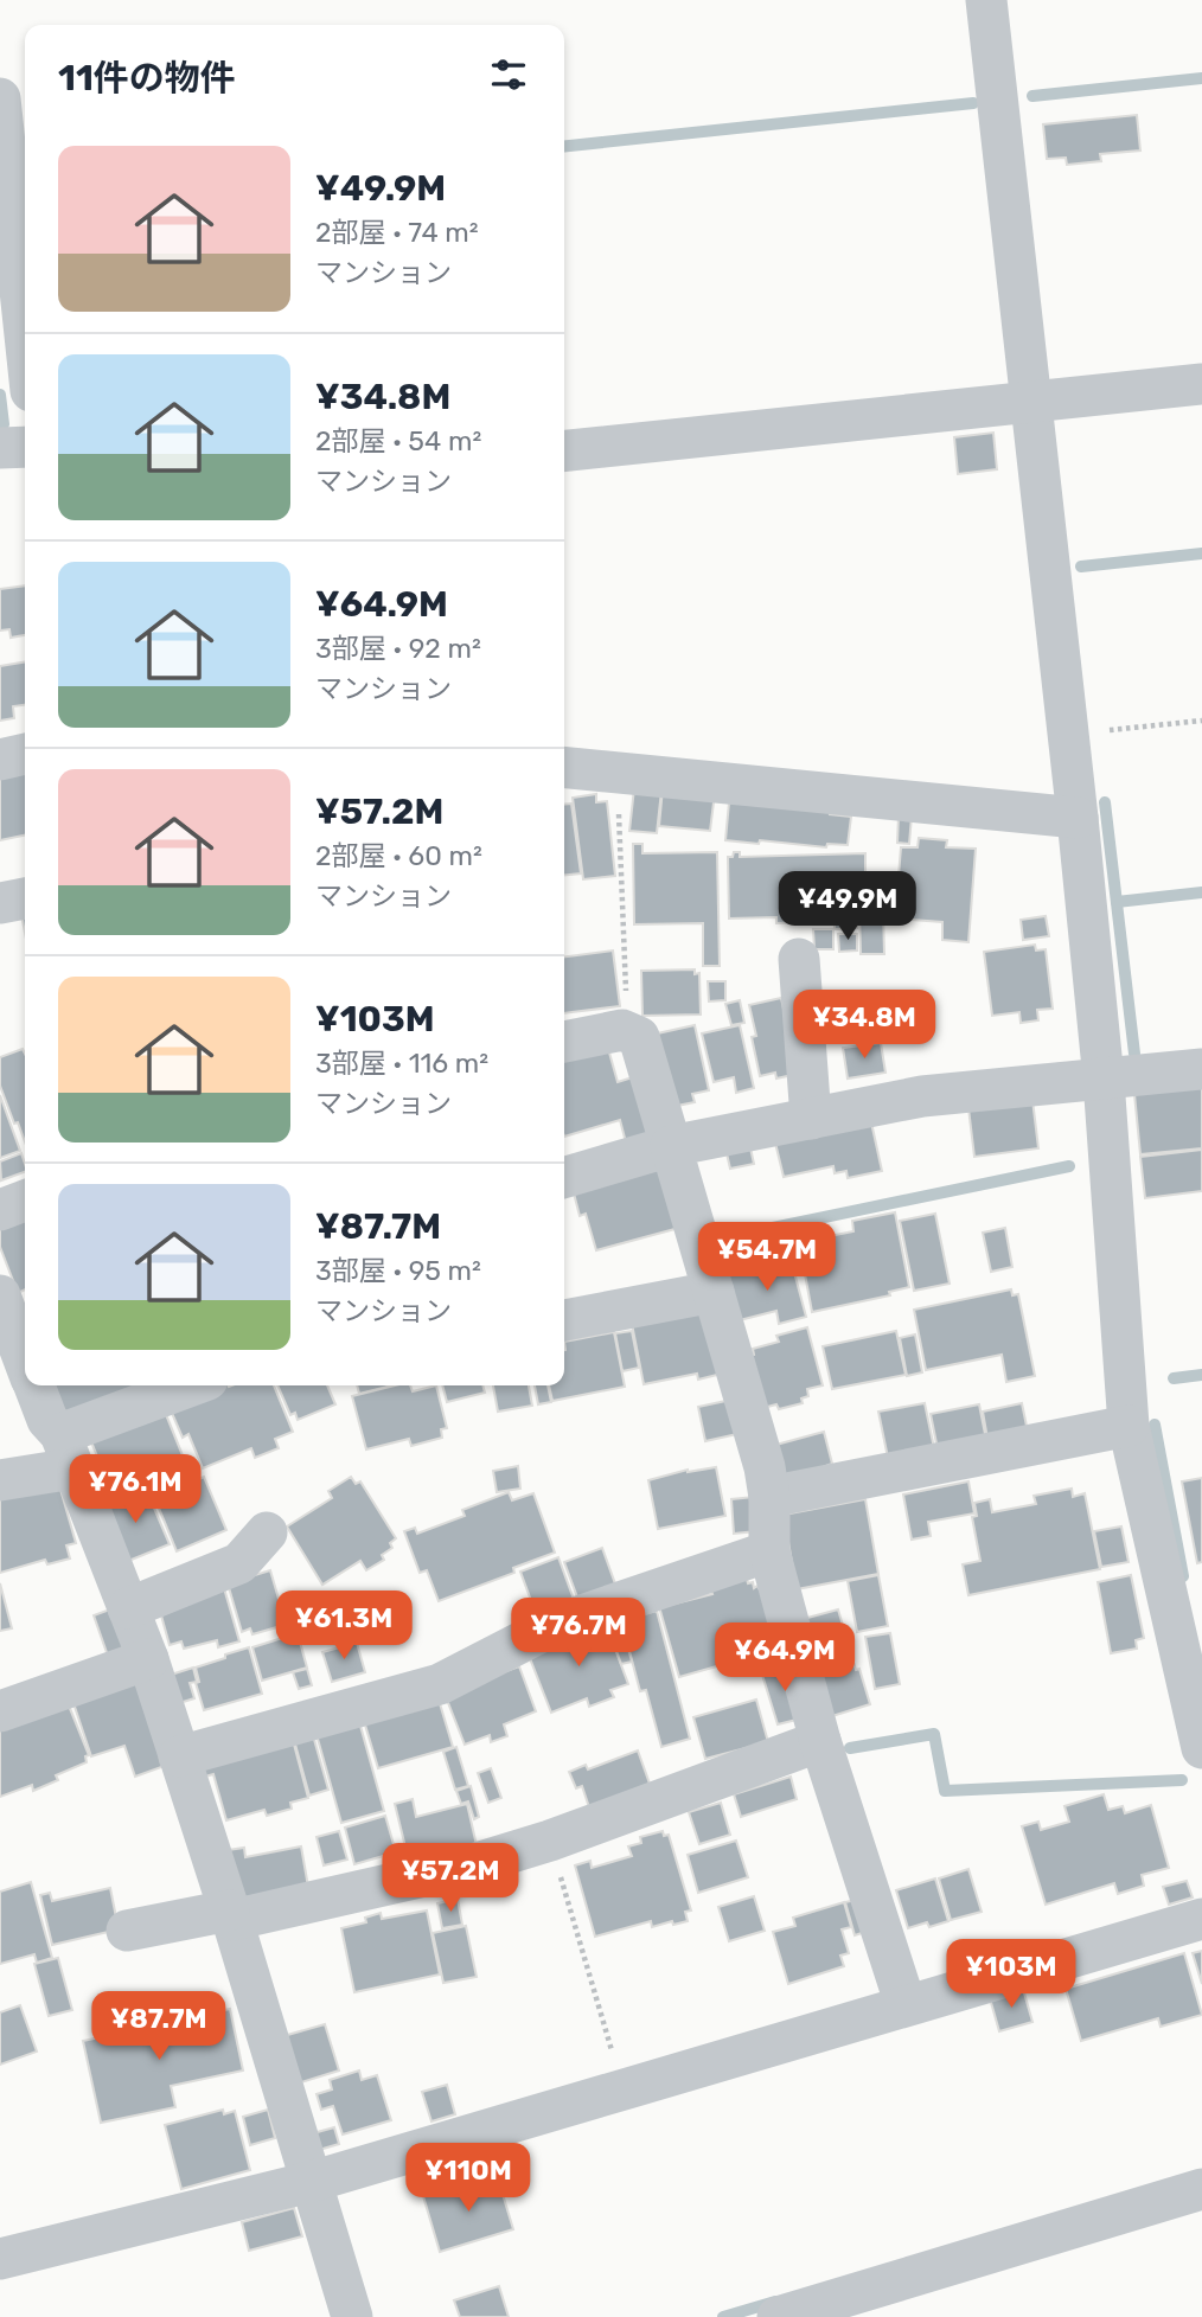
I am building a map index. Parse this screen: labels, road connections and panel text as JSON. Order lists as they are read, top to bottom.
{
  "page": {
    "heading": "11件の物件",
    "list": [
      {
        "name": "¥49.9M",
        "note": "2部屋 · 74 m² · マンション"
      },
      {
        "name": "¥34.8M",
        "note": "2部屋 · 54 m² · マンション"
      },
      {
        "name": "¥64.9M",
        "note": "3部屋 · 92 m² · マンション"
      },
      {
        "name": "¥57.2M",
        "note": "2部屋 · 60 m² · マンション"
      },
      {
        "name": "¥103M",
        "note": "3部屋 · 116 m² · マンション"
      },
      {
        "name": "¥87.7M",
        "note": "3部屋 · 95 m² · マンション"
      }
    ],
    "price": [
      "¥49.9M",
      "¥34.8M",
      "¥54.7M",
      "¥76.1M",
      "¥61.3M",
      "¥76.7M",
      "¥64.9M",
      "¥57.2M",
      "¥103M",
      "¥87.7M",
      "¥110M"
    ]
  }
}
